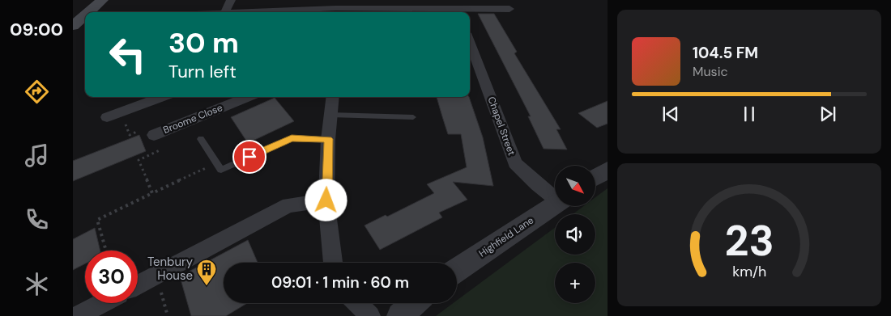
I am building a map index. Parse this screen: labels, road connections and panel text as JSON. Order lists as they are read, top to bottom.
{
  "streets": {
    "street": ["Broome Close", "Chapel Street", "Highfield Lane"]
  },
  "places": {
    "building": ["Tenbury House"]
  },
  "north": "bottom right",
  "page": {
    "tabs": "09:00",
    "turn": ["30 m", "Turn left"],
    "song": ["104.5 FM", "Music"],
    "map_buttons": "+",
    "limit": "30",
    "trip": "09:01 · 1 min · 60 m",
    "gauge": ["23", "km/h"]
  }
}
